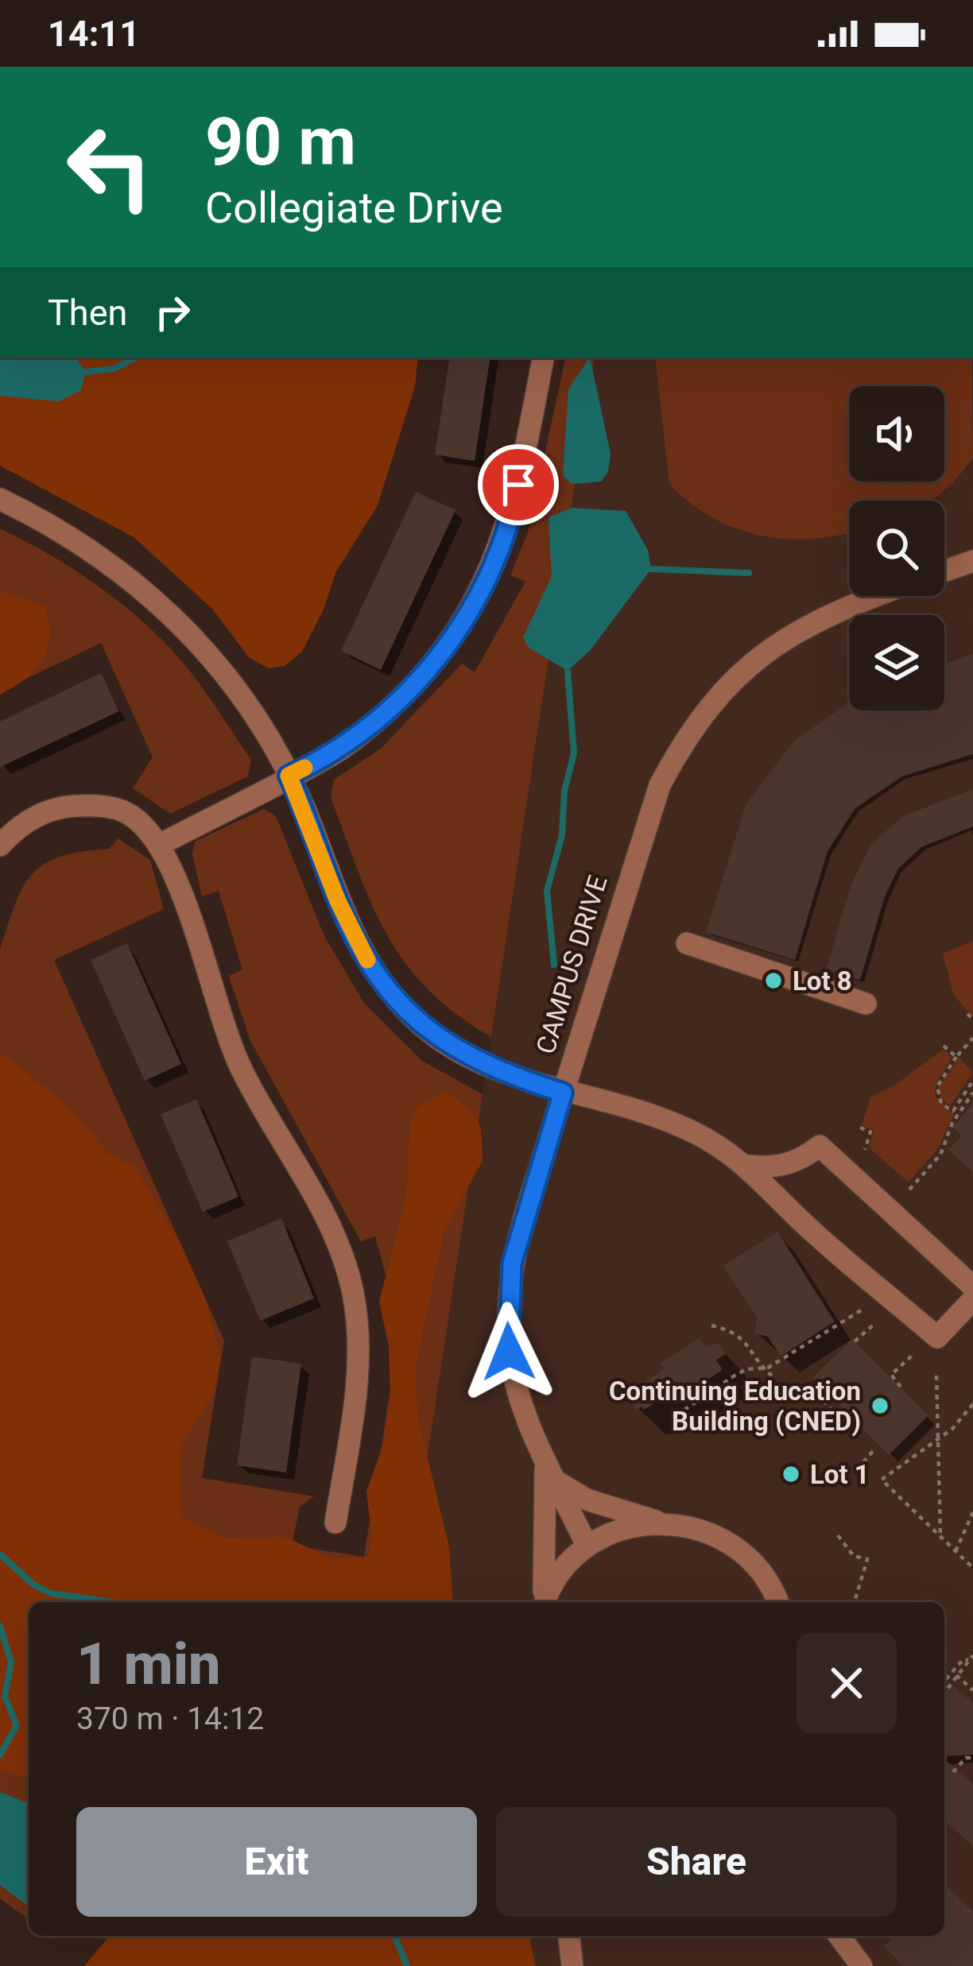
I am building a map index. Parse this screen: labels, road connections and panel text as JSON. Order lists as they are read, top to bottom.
{
  "streets": {
    "street": ["CAMPUS DRIVE"]
  },
  "places": ["Lot 8", "Continuing Education Building (CNED)", "Lot 1"],
  "page": {
    "status": "14:11",
    "turn": ["90 m", "Collegiate Drive"],
    "then": "Then",
    "heading": ["1 min", "370 m · 14:12"],
    "buttons": ["Exit", "Share"]
  }
}
